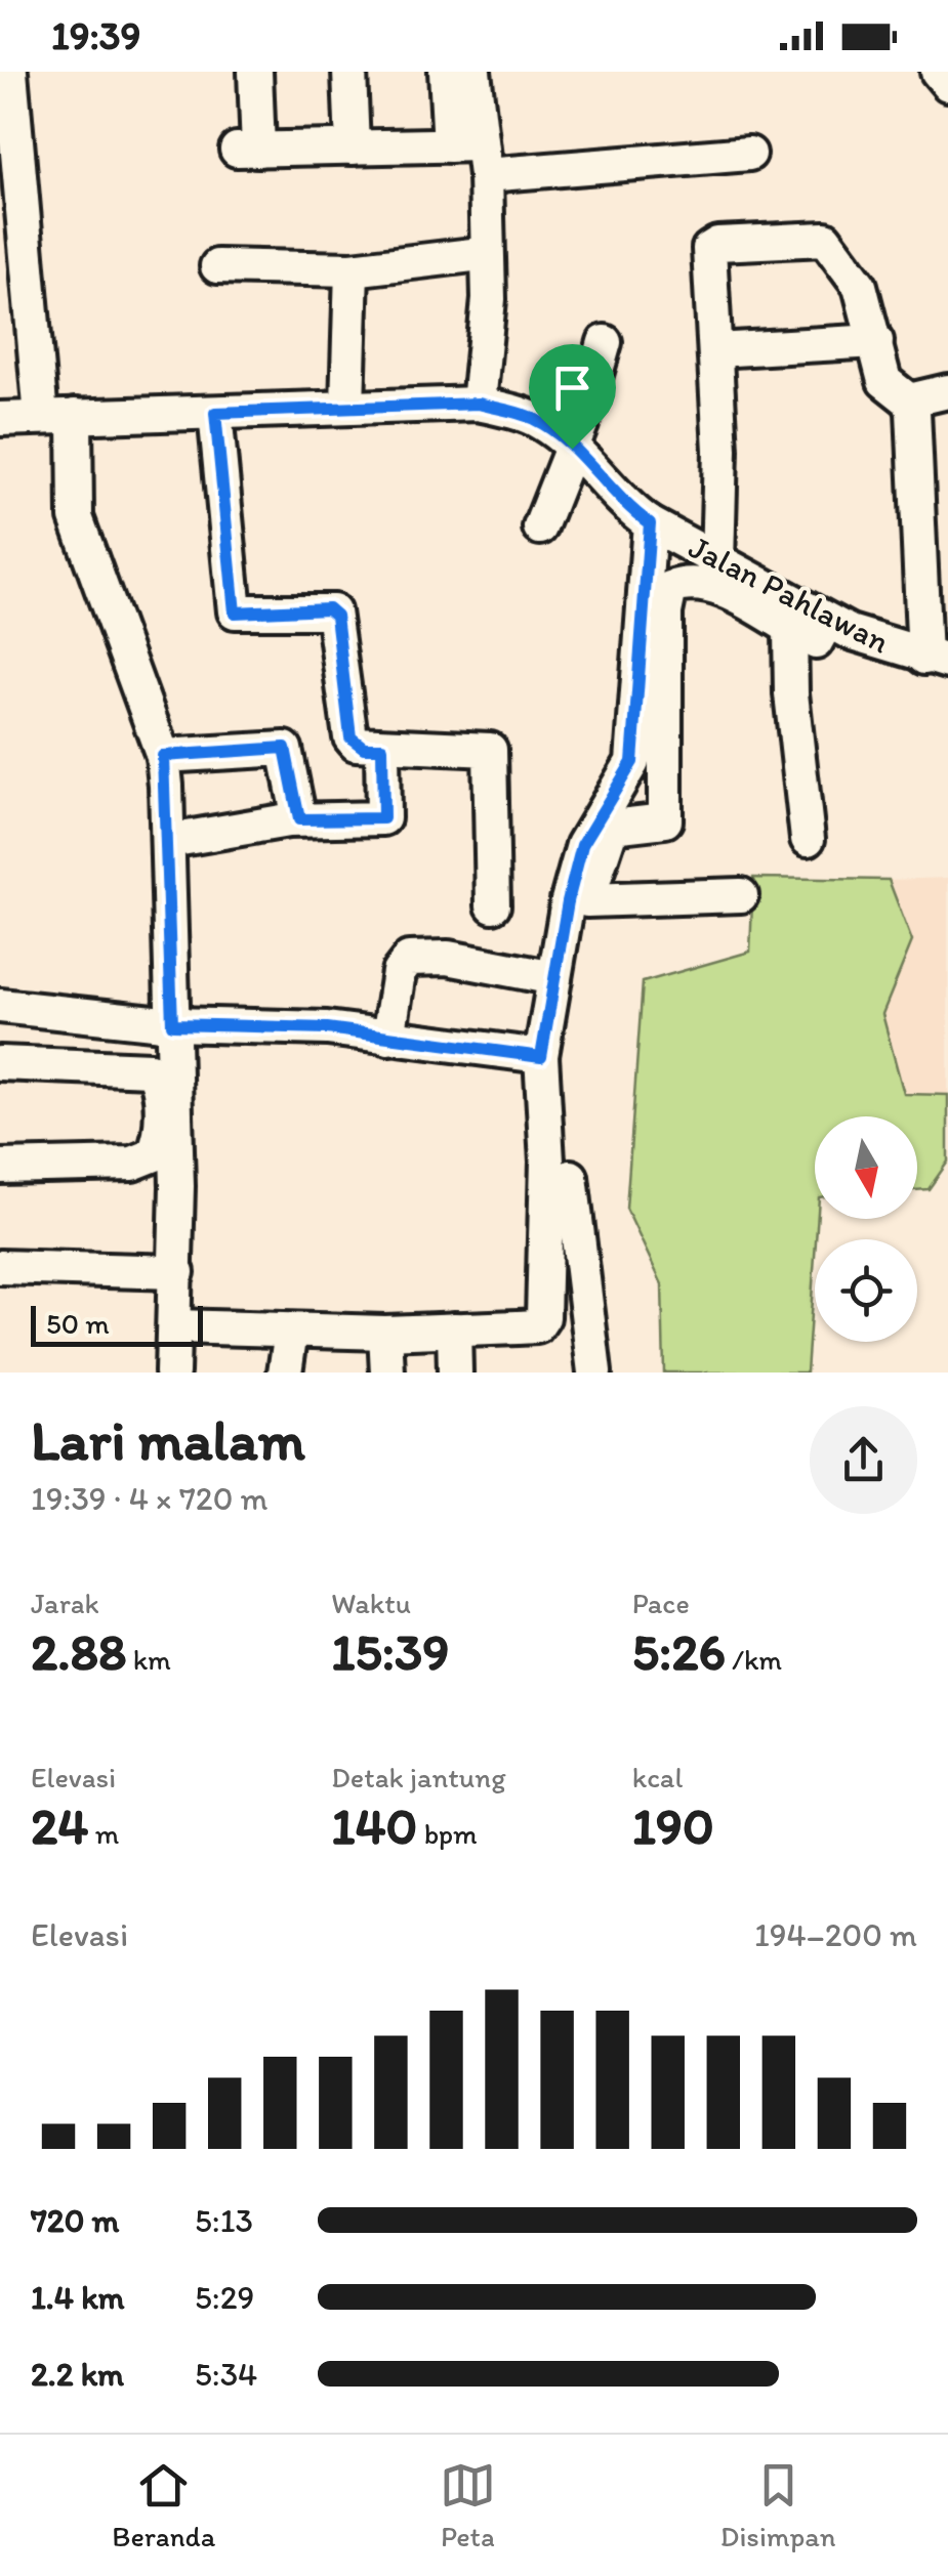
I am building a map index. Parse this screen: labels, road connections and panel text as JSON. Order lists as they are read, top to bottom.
{
  "streets": {
    "street": ["Jalan Pahlawan"]
  },
  "scale_bar": "50 m",
  "north": "bottom",
  "page": {
    "status": "19:39",
    "scale": "50 m",
    "heading": ["Lari malam", "19:39 · 4 × 720 m"],
    "stats": [
      ["Jarak", "2.88 km"],
      ["Waktu", "15:39"],
      ["Pace", "5:26 /km"],
      ["Elevasi", "24 m"],
      ["Detak jantung", "140 bpm"],
      ["kcal", "190"]
    ],
    "chart": ["Elevasi", "194–200 m"],
    "list": [
      {
        "name": "720 m",
        "note": "5:13"
      },
      {
        "name": "1.4 km",
        "note": "5:29"
      },
      {
        "name": "2.2 km",
        "note": "5:34"
      }
    ],
    "tabs": ["Beranda", "Peta", "Disimpan"]
  }
}
